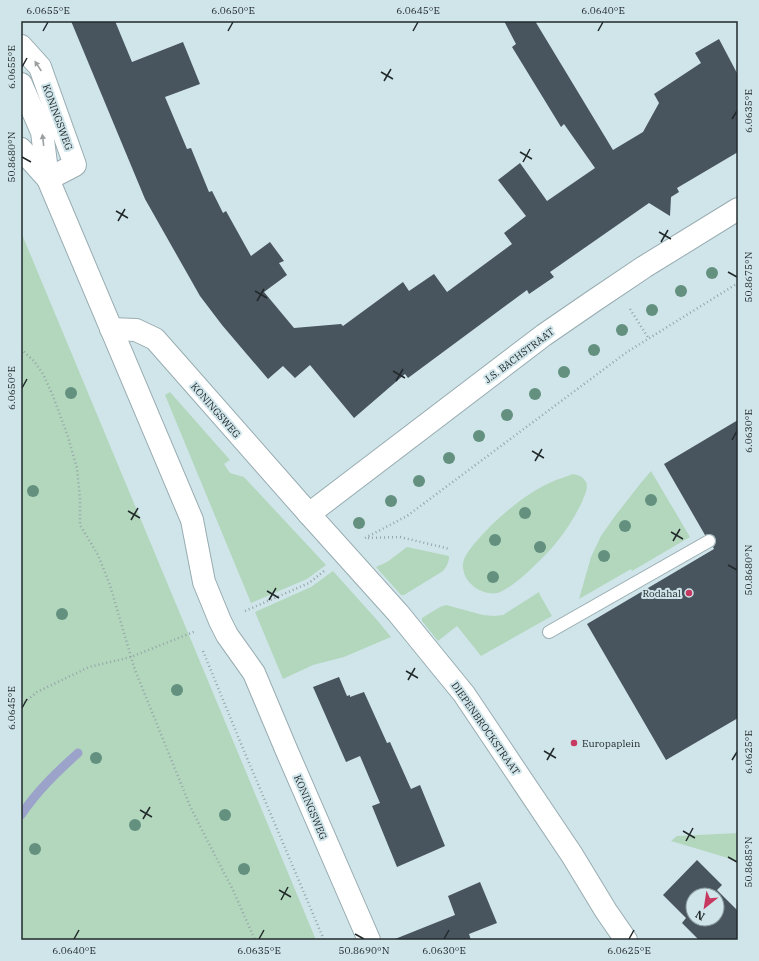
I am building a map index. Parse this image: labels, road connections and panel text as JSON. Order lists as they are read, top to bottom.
{
  "streets": {
    "street": ["KONINGSWEG", "J.S. BACHSTRAAT", "DIEPENBROCKSTRAAT"]
  },
  "crossings": [
    ["KONINGSWEG", "J.S. BACHSTRAAT"],
    ["KONINGSWEG", "DIEPENBROCKSTRAAT"],
    ["J.S. BACHSTRAAT", "DIEPENBROCKSTRAAT"]
  ],
  "places": ["Rodahal", "Europaplein"],
  "north": "bottom left",
  "coordinates": [
    "6.0655°E",
    "6.0650°E",
    "6.0645°E",
    "6.0640°E",
    "6.0635°E",
    "50.8680°N",
    "50.8675°N",
    "6.0630°E",
    "6.0625°E",
    "50.8685°N",
    "50.8690°N"
  ]
}
